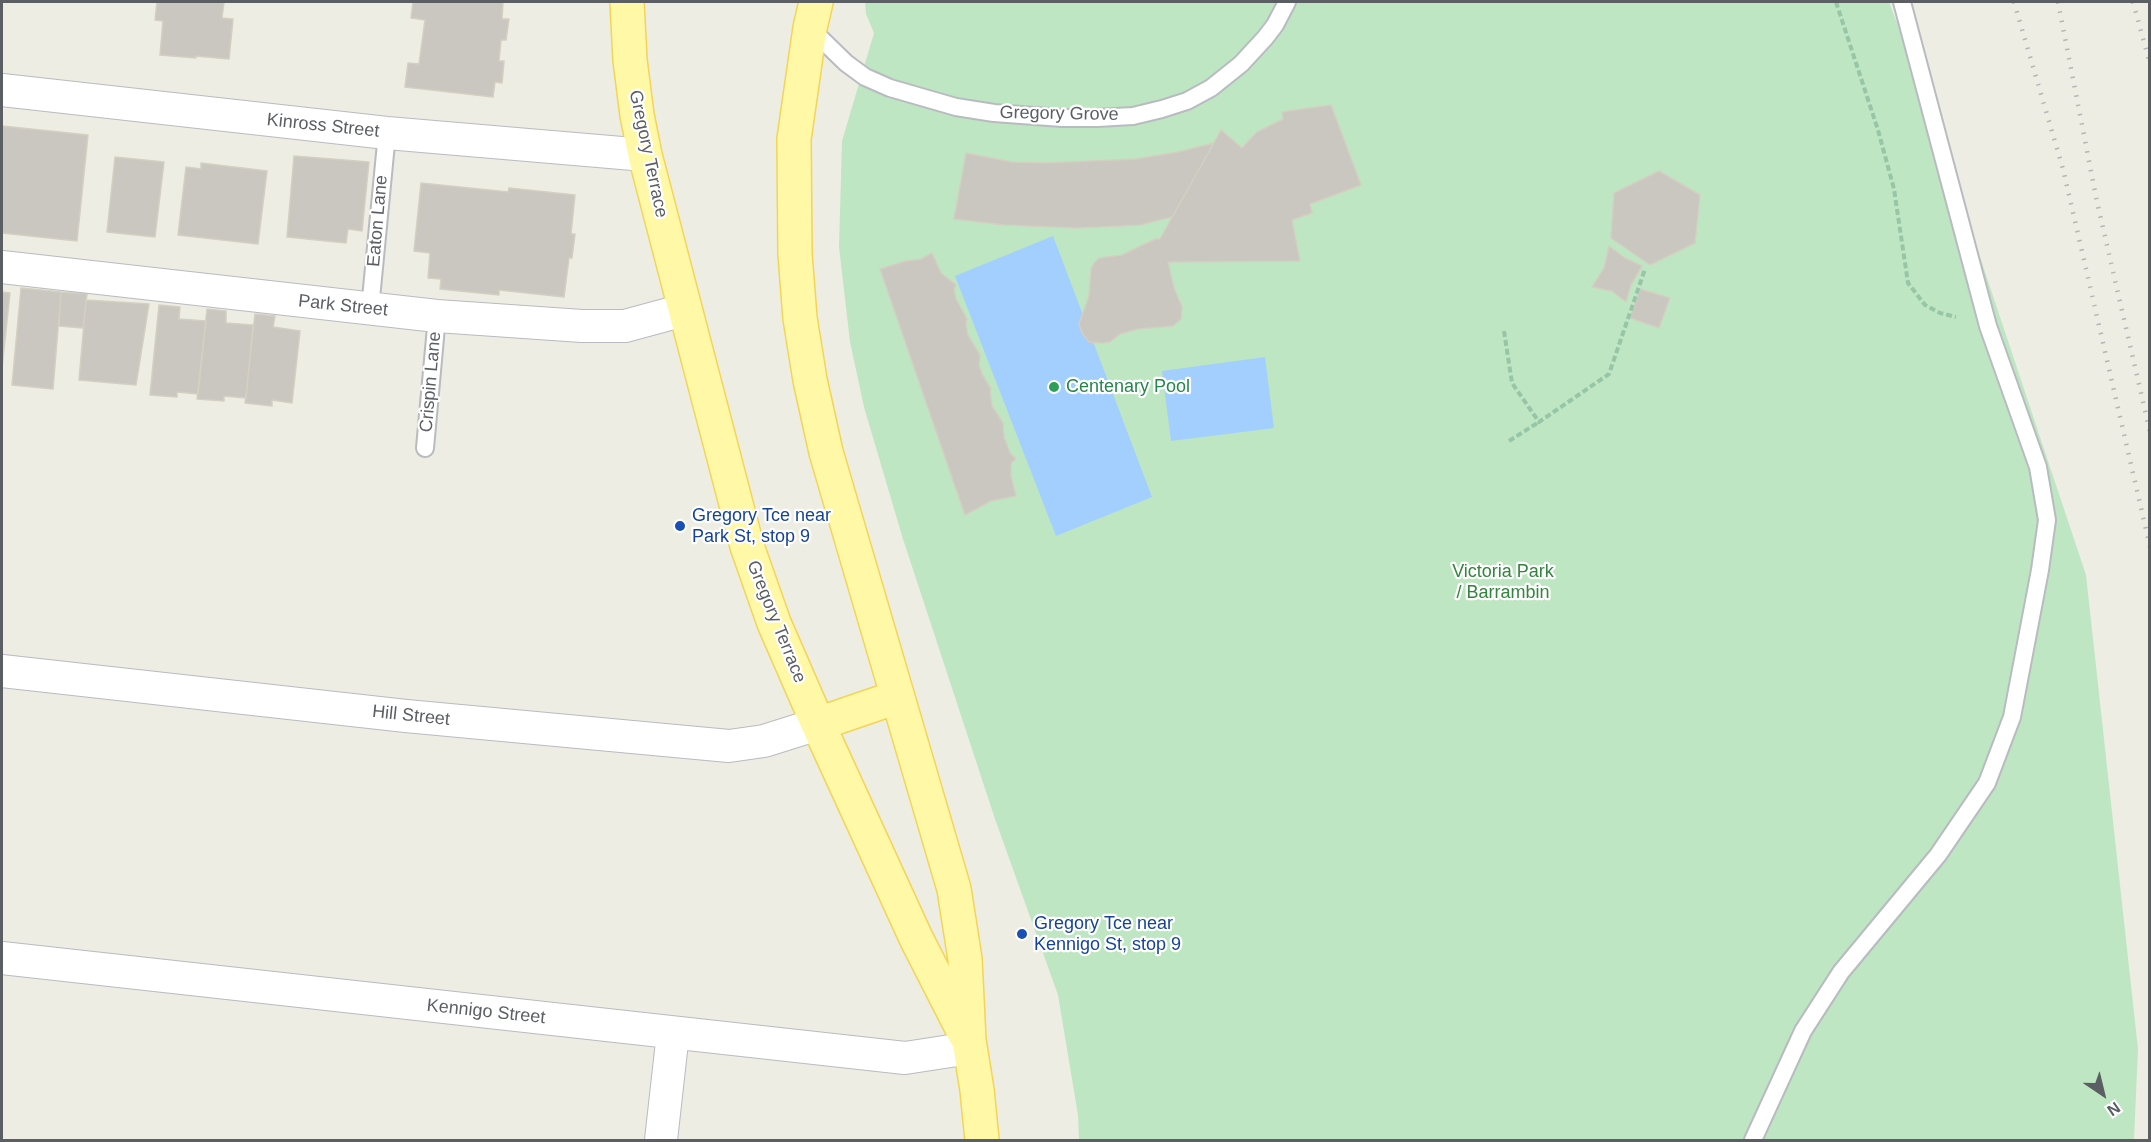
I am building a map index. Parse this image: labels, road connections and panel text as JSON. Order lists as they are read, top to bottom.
{
  "streets": {
    "main road": ["Gregory Terrace"],
    "street": [
      "Kinross Street",
      "Park Street",
      "Hill Street",
      "Kennigo Street"
    ],
    "lane": ["Gregory Grove", "Eaton Lane", "Crispin Lane"]
  },
  "crossings": [
    ["Gregory Grove", "Gregory Terrace"],
    ["Kinross Street", "Gregory Terrace"],
    ["Kinross Street", "Eaton Lane"],
    ["Gregory Terrace", "Park Street"],
    ["Gregory Terrace", "Hill Street"],
    ["Gregory Terrace", "Kennigo Street"],
    ["Eaton Lane", "Park Street"],
    ["Park Street", "Crispin Lane"]
  ],
  "parks": ["Victoria Park / Barrambin"],
  "places": ["Centenary Pool", "Gregory Tce near Park St, stop 9", "Gregory Tce near Kennigo St, stop 9"],
  "north": "bottom right"
}
